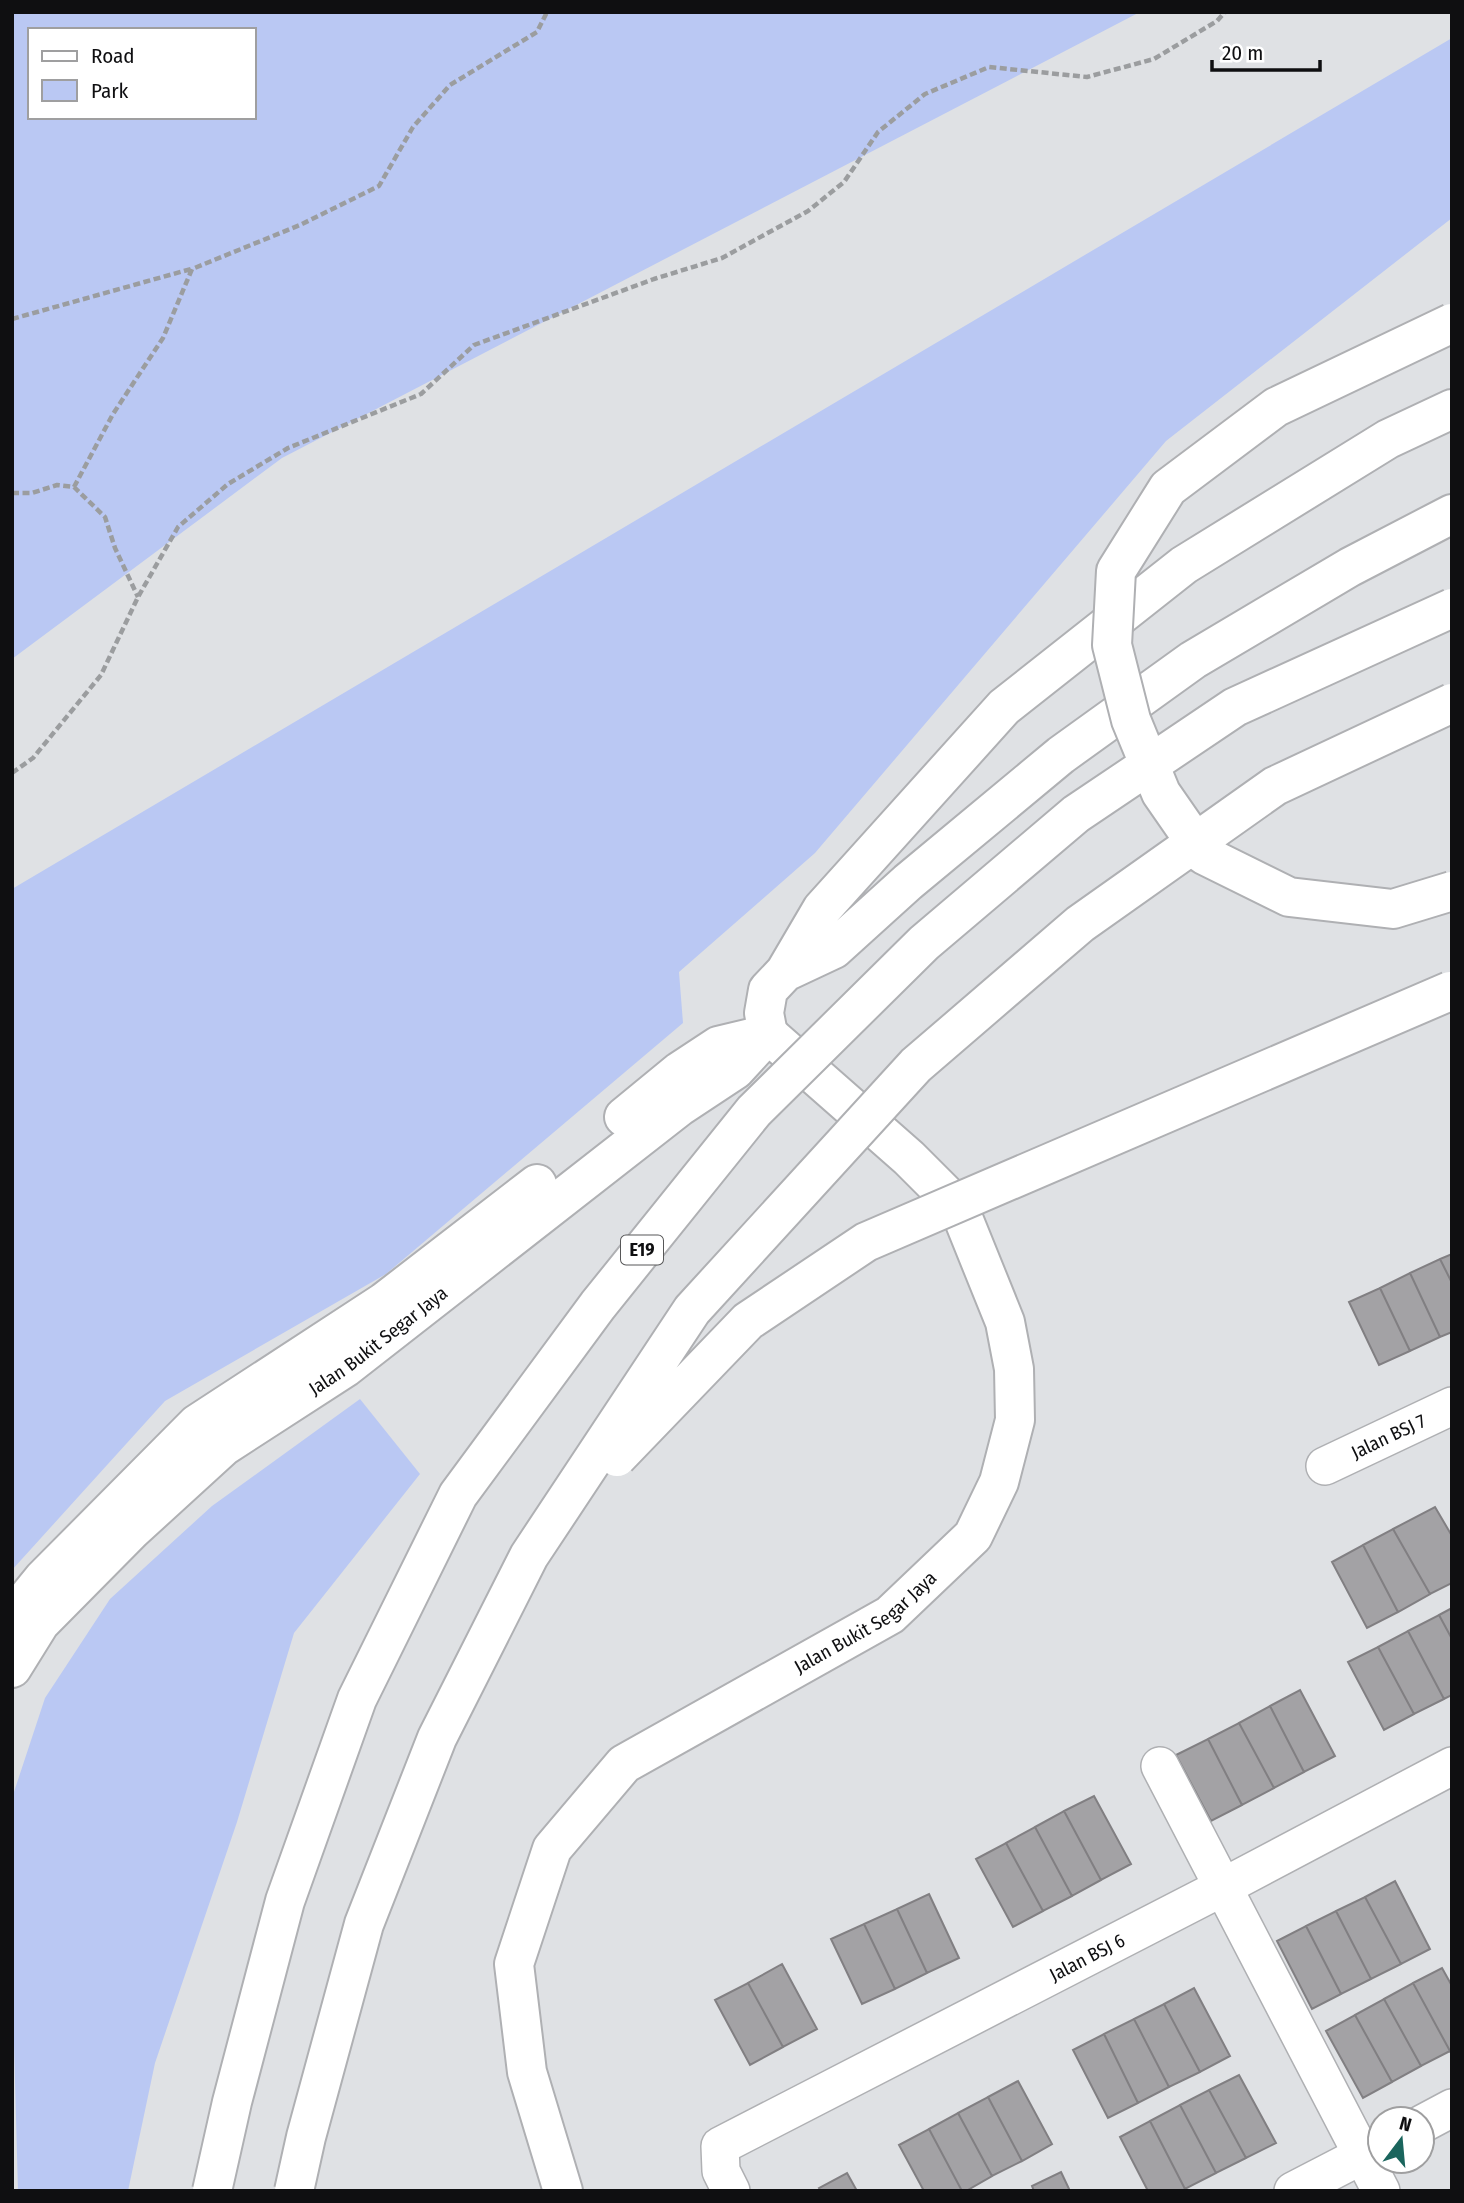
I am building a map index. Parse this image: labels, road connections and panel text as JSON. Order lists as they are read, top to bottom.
{
  "streets": {
    "main road": ["E19", "Jalan Bukit Segar Jaya"],
    "street": ["Jalan BSJ 7", "Jalan BSJ 6"]
  },
  "legend": ["Road", "Park"],
  "scale_bar": "20 m",
  "north": "top"
}
